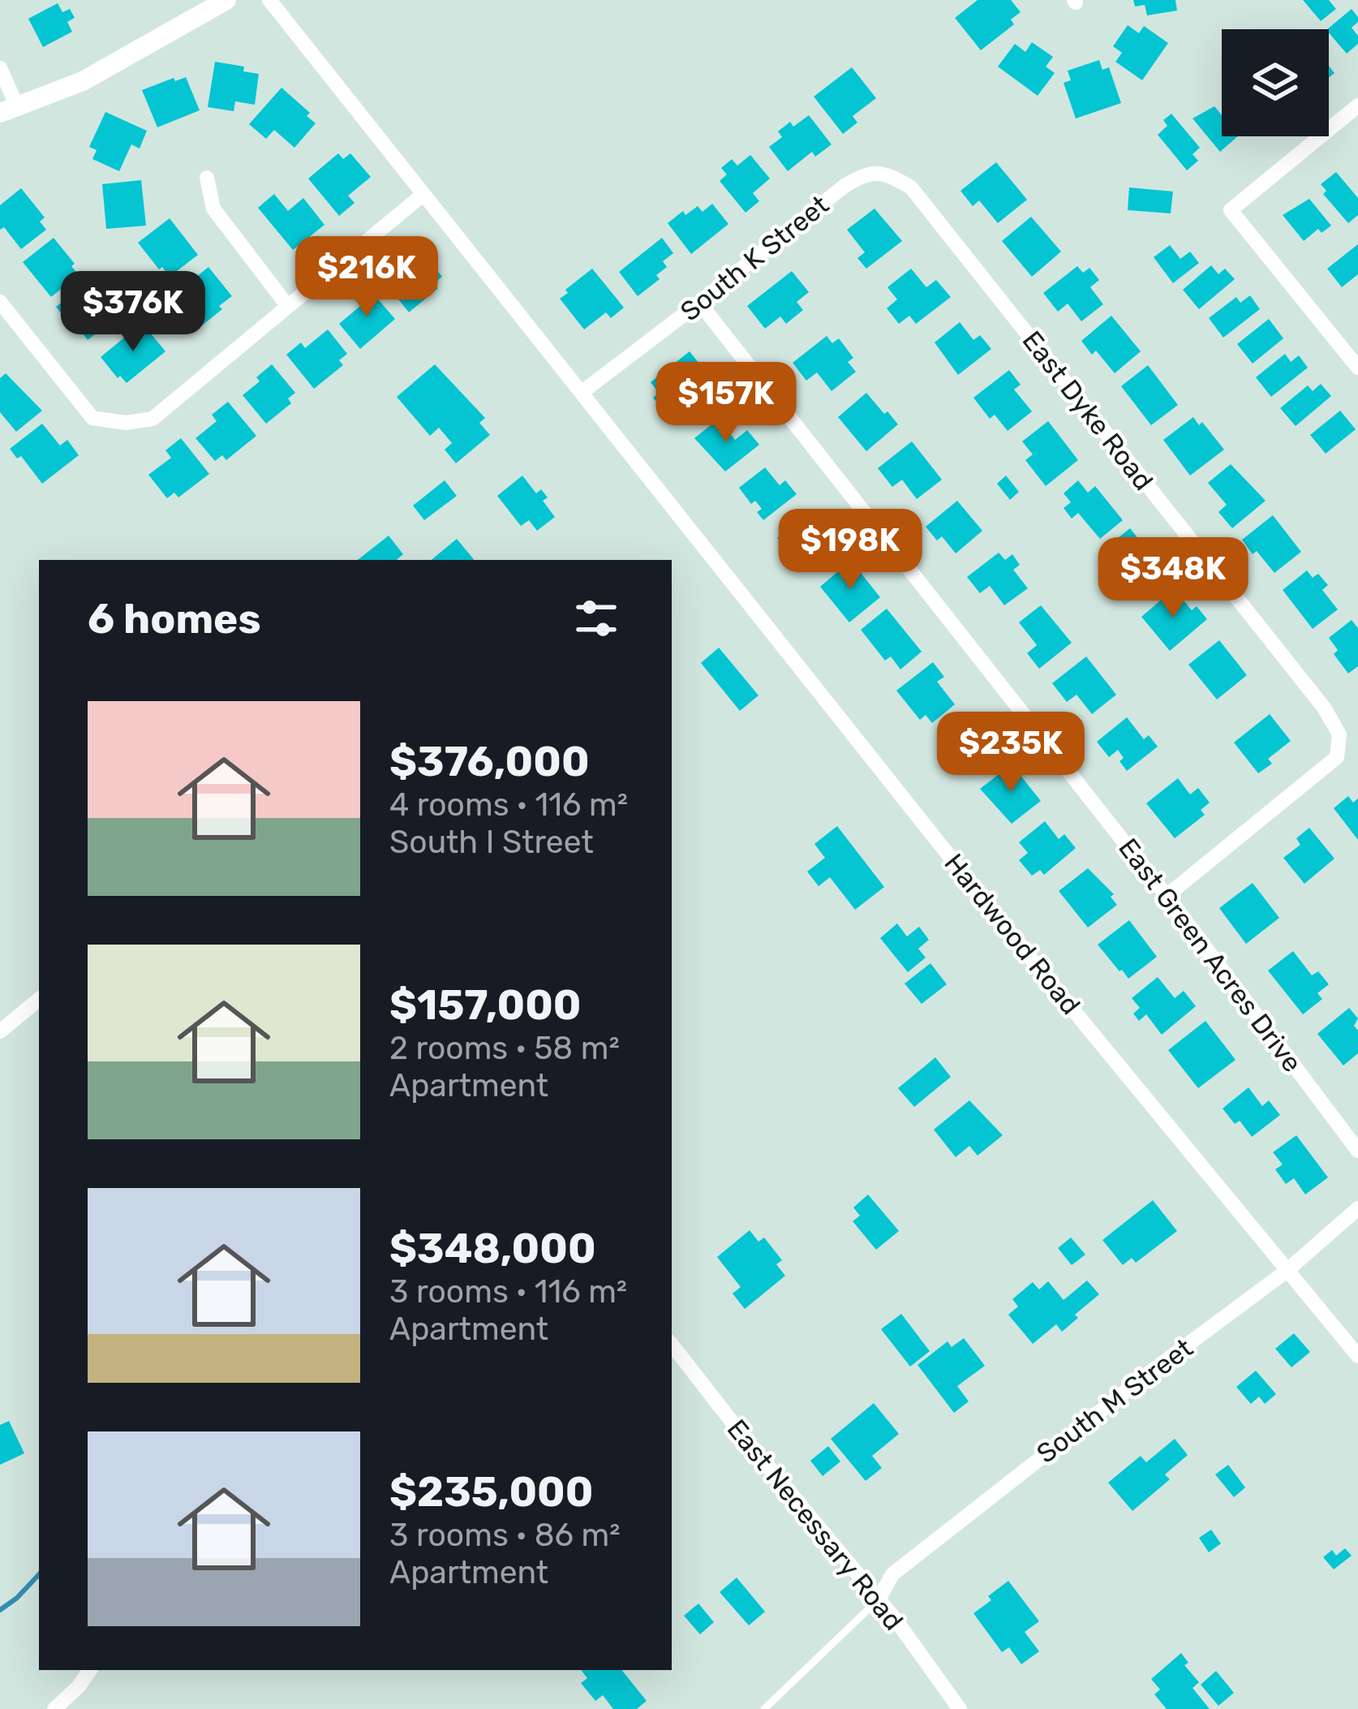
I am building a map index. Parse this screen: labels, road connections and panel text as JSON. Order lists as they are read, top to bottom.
{
  "streets": {
    "street": [
      "South K Street",
      "East Dyke Road",
      "Hardwood Road",
      "East Green Acres Drive",
      "South M Street",
      "East Necessary Road"
    ]
  },
  "crossings": [
    ["South K Street", "East Dyke Road"],
    ["South K Street", "Hardwood Road"],
    ["South K Street", "East Green Acres Drive"],
    ["East Dyke Road", "East Green Acres Drive"],
    ["Hardwood Road", "South M Street"],
    ["South M Street", "East Necessary Road"]
  ],
  "page": {
    "price": [
      "$216K",
      "$376K",
      "$157K",
      "$198K",
      "$348K",
      "$235K"
    ],
    "heading": "6 homes",
    "list": [
      {
        "name": "$376,000",
        "note": "4 rooms · 116 m² · South I Street"
      },
      {
        "name": "$157,000",
        "note": "2 rooms · 58 m² · Apartment"
      },
      {
        "name": "$348,000",
        "note": "3 rooms · 116 m² · Apartment"
      },
      {
        "name": "$235,000",
        "note": "3 rooms · 86 m² · Apartment"
      }
    ]
  }
}
